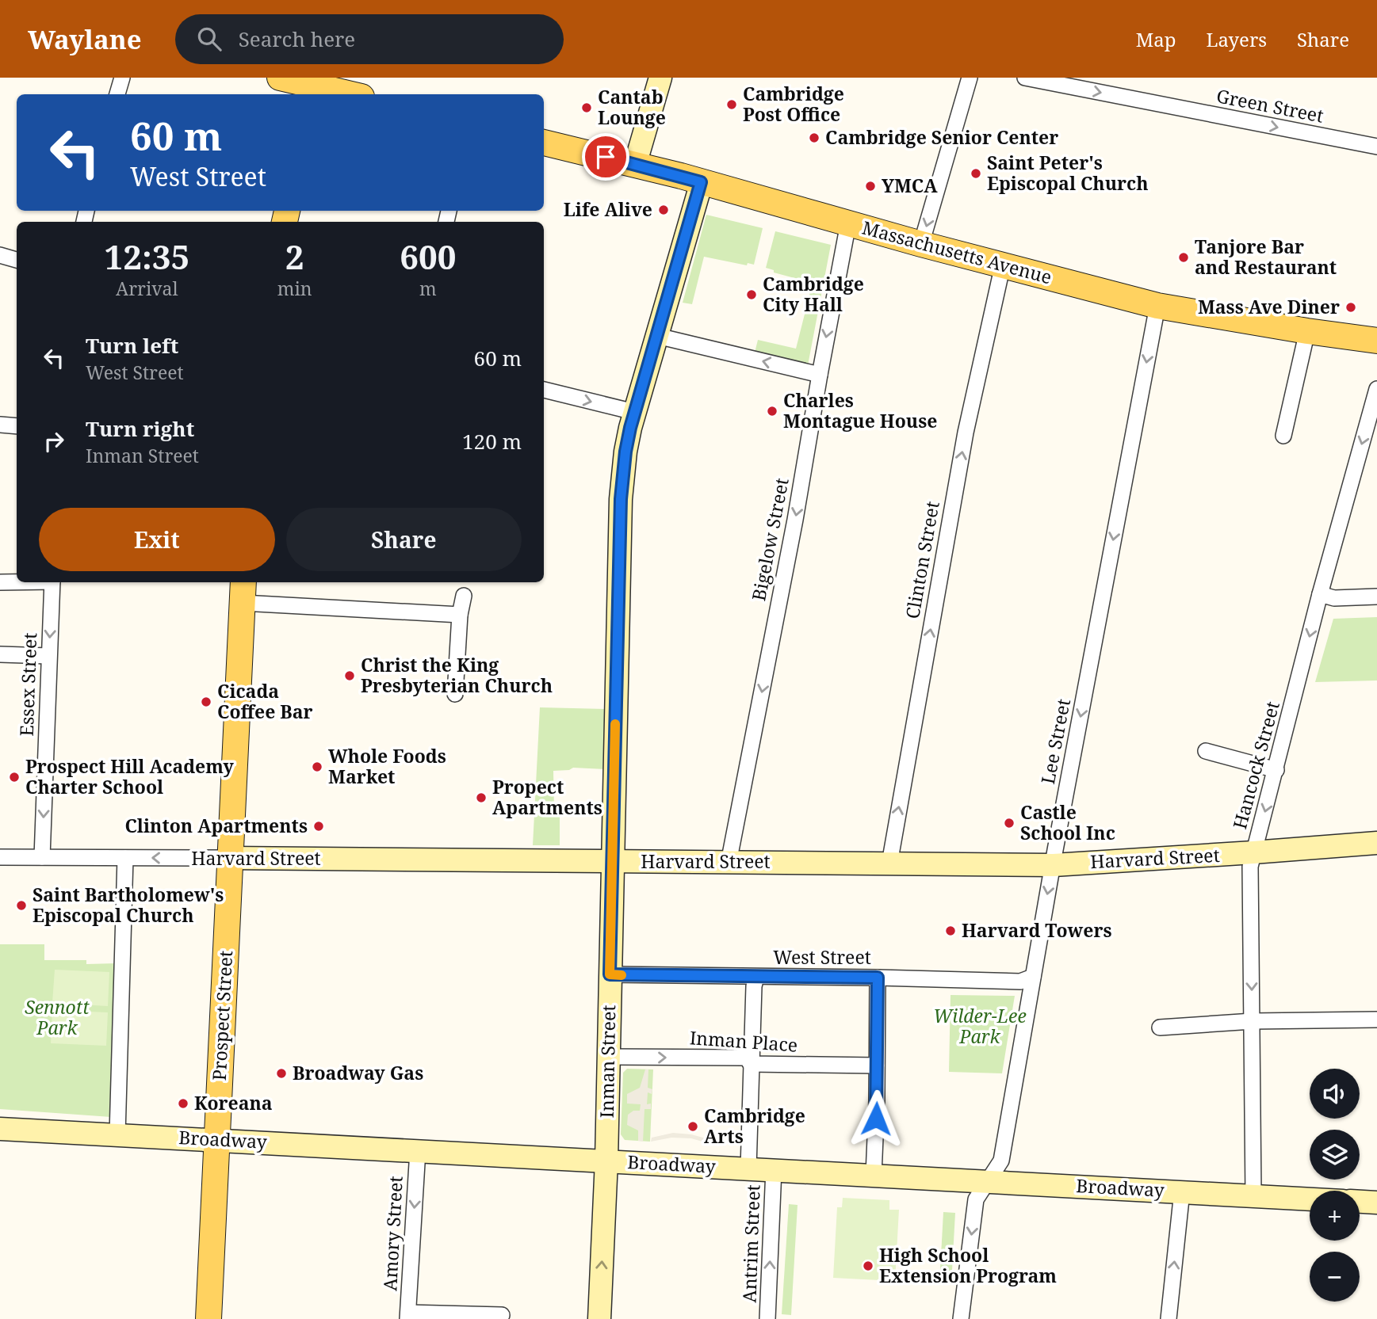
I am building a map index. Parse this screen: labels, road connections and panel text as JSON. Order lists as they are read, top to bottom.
{
  "streets": {
    "main road": [
      "Massachusetts Avenue",
      "Harvard Street",
      "Prospect Street",
      "Inman Street",
      "Broadway"
    ],
    "street": [
      "Green Street",
      "Bigelow Street",
      "Clinton Street",
      "Essex Street",
      "Lee Street",
      "Hancock Street",
      "West Street",
      "Inman Place",
      "Amory Street",
      "Antrim Street"
    ]
  },
  "crossings": [
    ["Massachusetts Avenue", "Bigelow Street"],
    ["Massachusetts Avenue", "Clinton Street"],
    ["Massachusetts Avenue", "Lee Street"],
    ["Massachusetts Avenue", "Inman Street"],
    ["Bigelow Street", "Harvard Street"],
    ["Clinton Street", "Harvard Street"],
    ["Essex Street", "Harvard Street"],
    ["Lee Street", "Harvard Street"],
    ["Lee Street", "West Street"],
    ["Lee Street", "Broadway"],
    ["Hancock Street", "Harvard Street"],
    ["Hancock Street", "Broadway"],
    ["Harvard Street", "Prospect Street"],
    ["Harvard Street", "Inman Street"],
    ["West Street", "Inman Street"],
    ["Prospect Street", "Broadway"],
    ["Inman Place", "Inman Street"],
    ["Inman Street", "Broadway"],
    ["Broadway", "Amory Street"],
    ["Broadway", "Antrim Street"]
  ],
  "one_way": [
    "Green Street",
    "Bigelow Street",
    "Clinton Street",
    "Essex Street",
    "Lee Street",
    "Hancock Street",
    "Inman Place",
    "Amory Street",
    "Antrim Street"
  ],
  "parks": ["Sennott Park", "Wilder-Lee Park"],
  "places": [
    "Cambridge Post Office",
    "Cantab Lounge",
    "Cambridge Senior Center",
    "Saint Peter's Episcopal Church",
    "YMCA",
    "Life Alive",
    "Tanjore Bar and Restaurant",
    "Cambridge City Hall",
    "Mass Ave Diner",
    "Charles Montague House",
    "Christ the King Presbyterian Church",
    "Cicada Coffee Bar",
    "Whole Foods Market",
    "Prospect Hill Academy Charter School",
    "Propect Apartments",
    "Castle School Inc",
    "Clinton Apartments",
    "Saint Bartholomew's Episcopal Church",
    "Harvard Towers",
    "Broadway Gas",
    "Koreana",
    "Cambridge Arts",
    "High School Extension Program"
  ],
  "page": {
    "header": "Waylane",
    "search": "Search here",
    "nav": ["Map", "Layers", "Share"],
    "turn": ["60 m", "West Street"],
    "eta": [
      "12:35",
      "Arrival",
      "2",
      "min",
      "600",
      "m"
    ],
    "list": [
      {
        "name": "Turn left",
        "note": "West Street",
        "value": "60 m"
      },
      {
        "name": "Turn right",
        "note": "Inman Street",
        "value": "120 m"
      }
    ],
    "buttons": ["Exit", "Share"],
    "map_buttons": ["+", "−"]
  }
}
